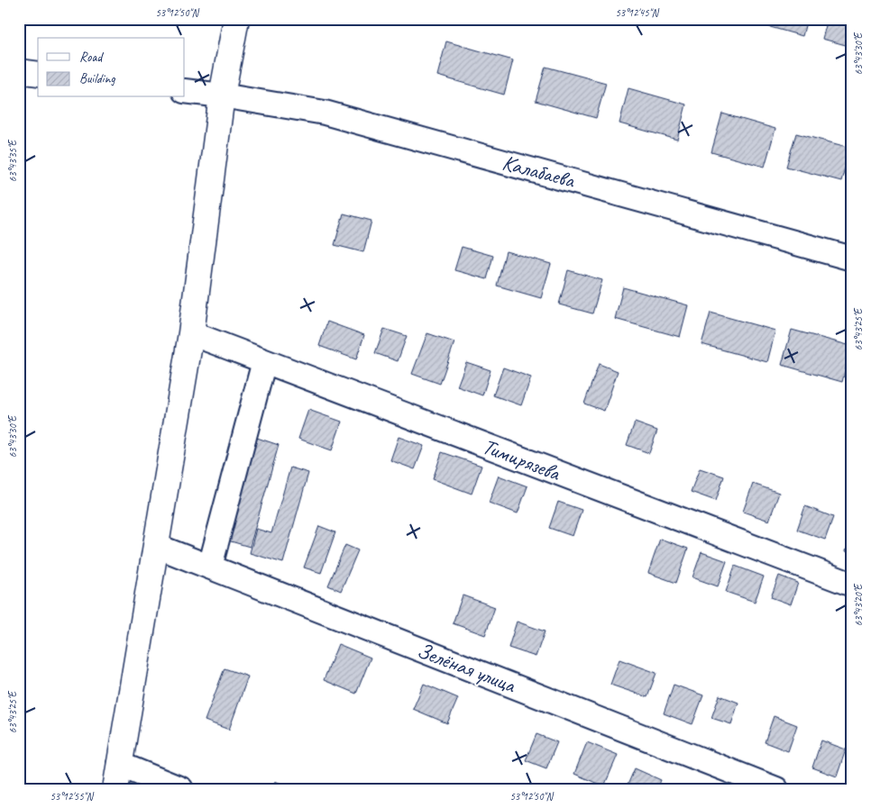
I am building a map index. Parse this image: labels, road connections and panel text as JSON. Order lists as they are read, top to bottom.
{
  "streets": {
    "street": ["Калабаева", "Тимирязева", "Зелёная улица"]
  },
  "legend": ["Road", "Building"],
  "coordinates": [
    "53°12'50\"N",
    "53°12'45\"N",
    "63°43'30\"E",
    "63°43'35\"E",
    "63°43'25\"E",
    "63°43'20\"E",
    "53°12'55\"N"
  ]
}
